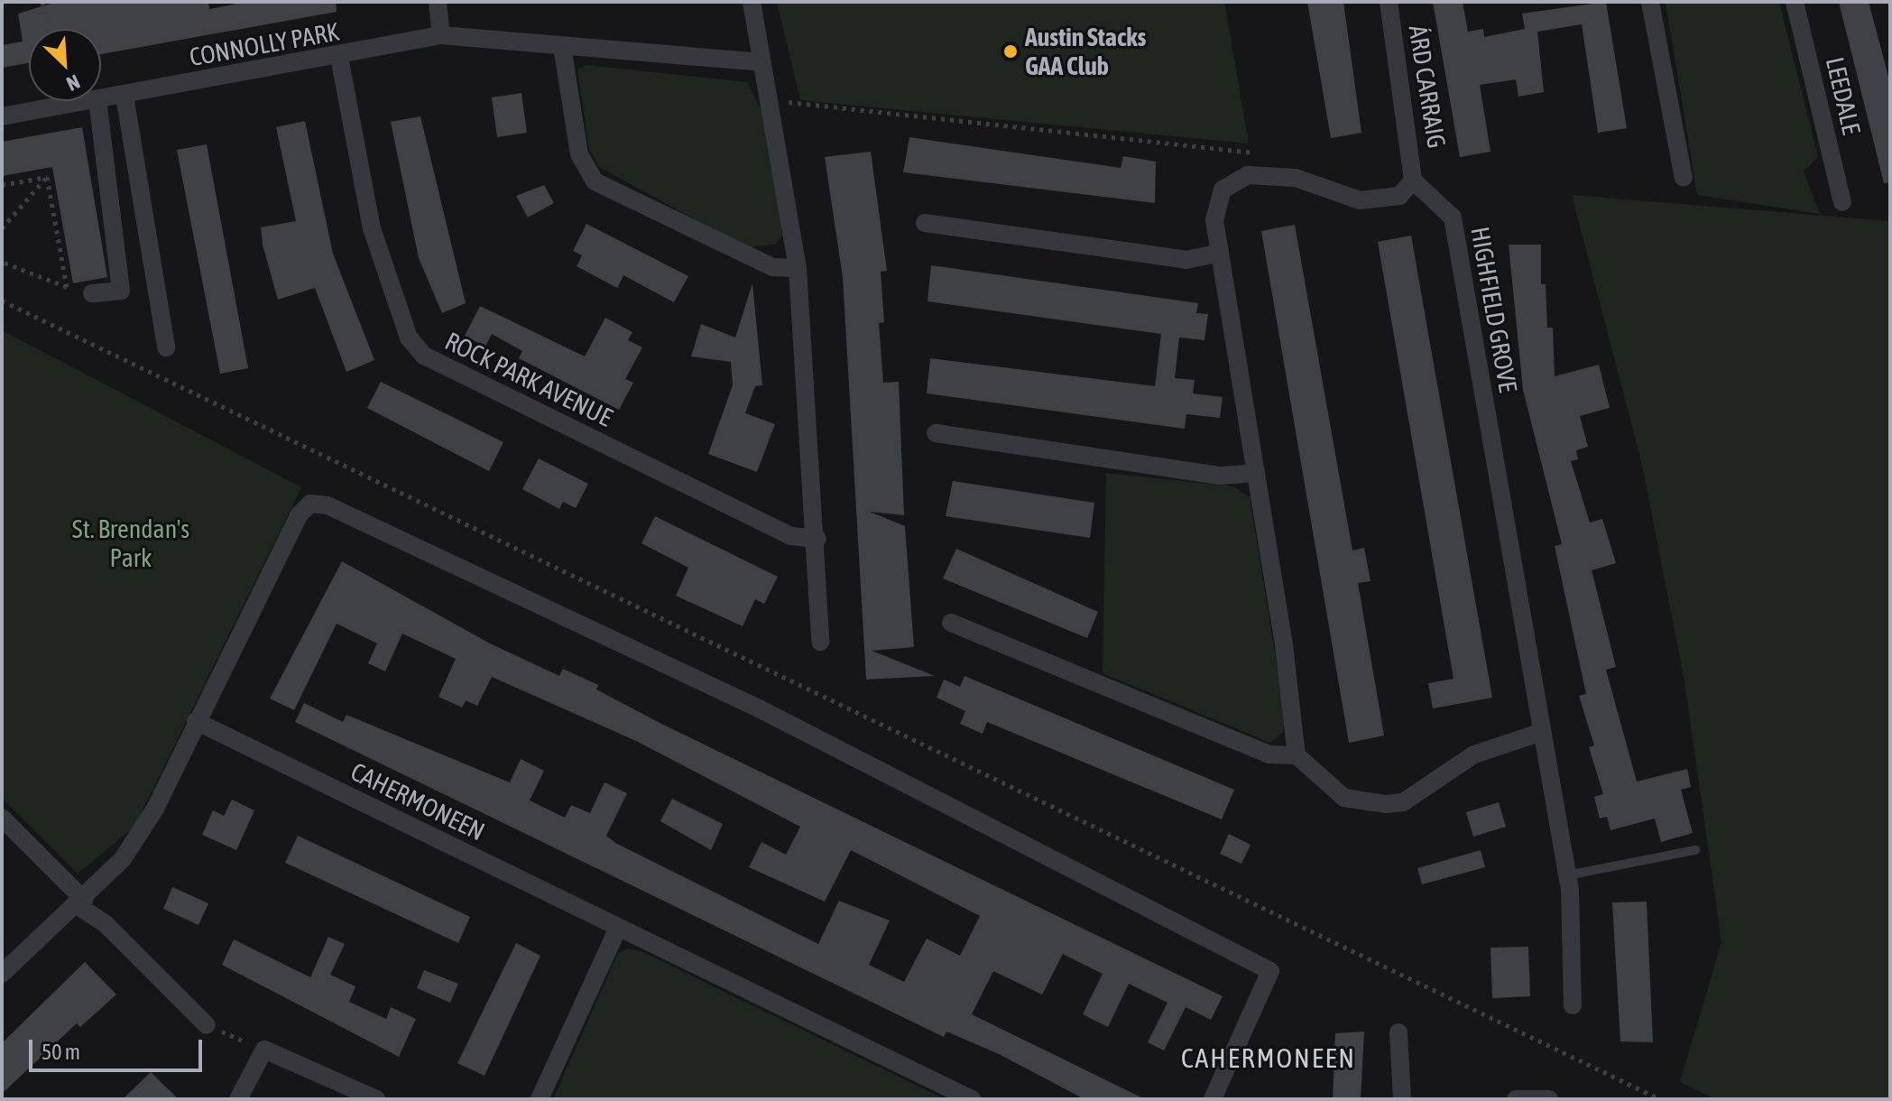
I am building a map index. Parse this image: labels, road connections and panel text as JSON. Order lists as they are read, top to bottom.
{
  "streets": {
    "street": [
      "CONNOLLY PARK",
      "ÁRD CARRAIG",
      "LEEDALE",
      "HIGHFIELD GROVE",
      "ROCK PARK AVENUE",
      "CAHERMONEEN"
    ]
  },
  "crossings": [
    ["CONNOLLY PARK", "ROCK PARK AVENUE"],
    ["ÁRD CARRAIG", "HIGHFIELD GROVE"]
  ],
  "districts": ["CAHERMONEEN"],
  "parks": ["St. Brendan's Park"],
  "places": ["Austin Stacks GAA Club"],
  "scale_bar": "50 m",
  "north": "bottom right"
}
